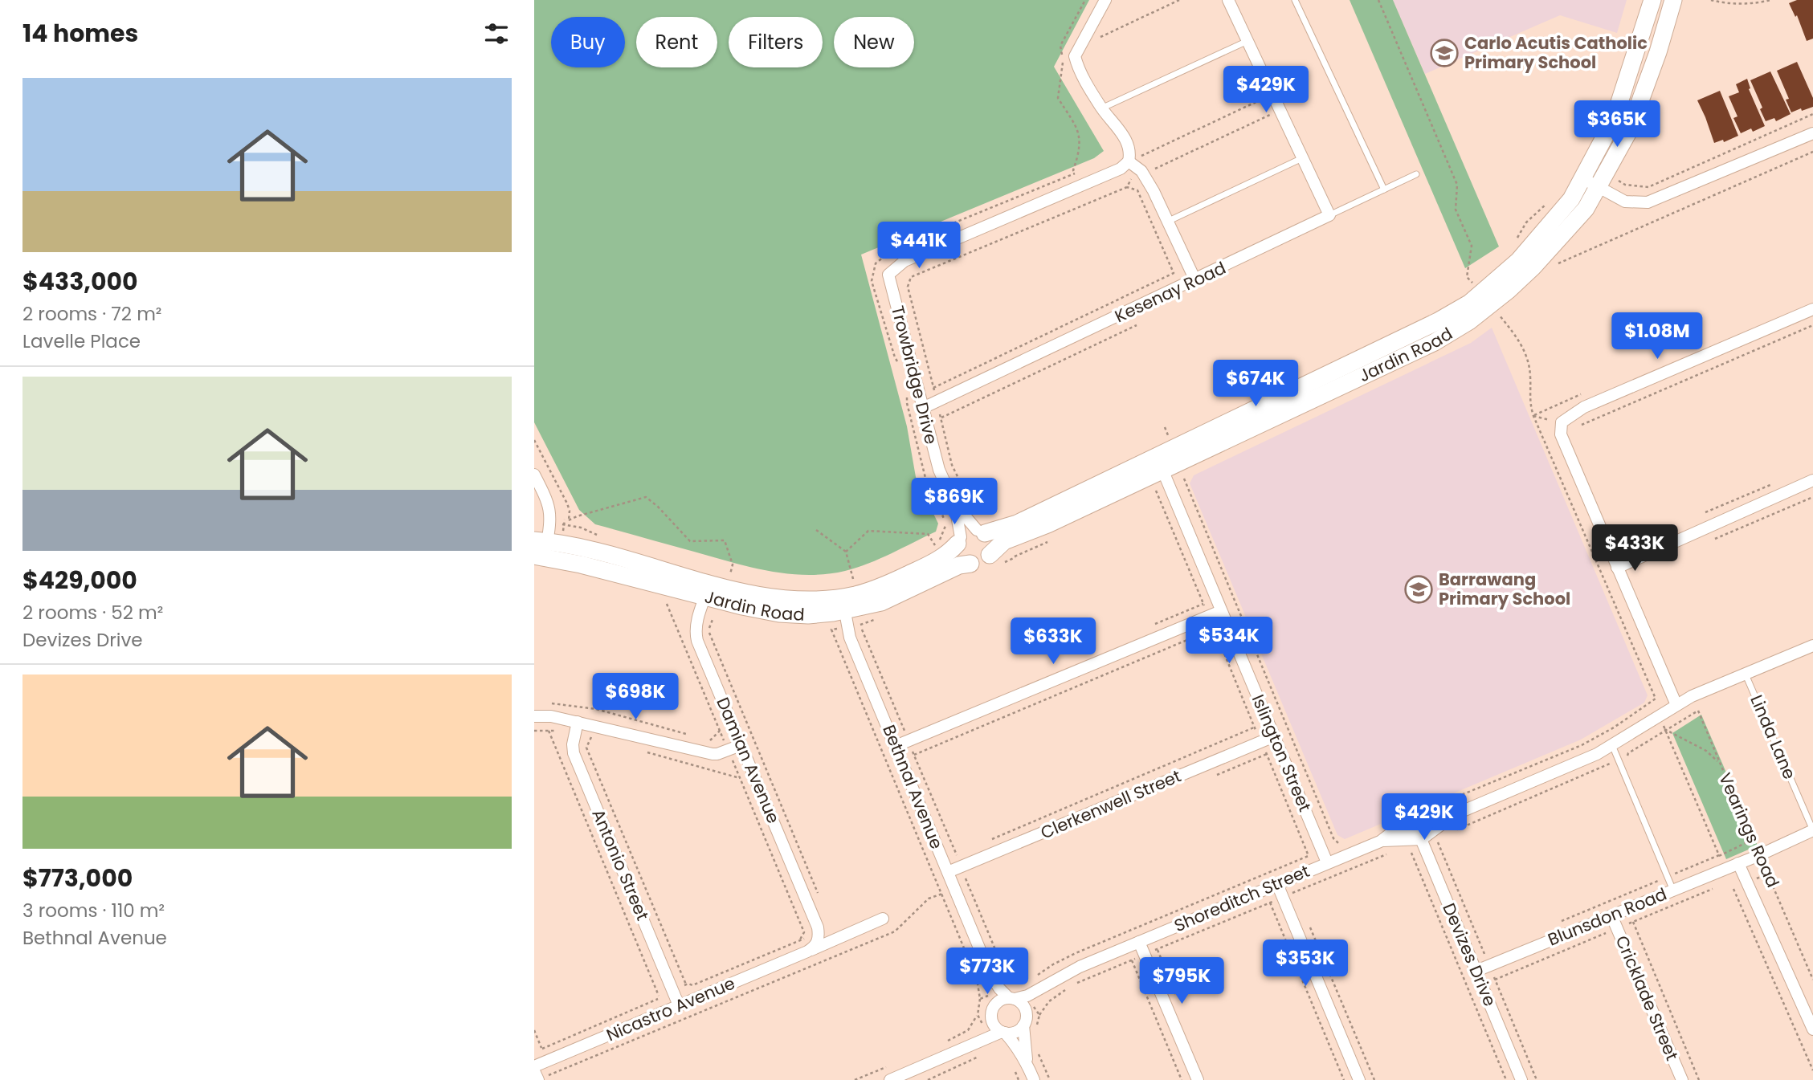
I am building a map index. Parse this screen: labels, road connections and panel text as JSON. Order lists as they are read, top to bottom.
{
  "streets": {
    "street": [
      "Kesenay Road",
      "Jardin Road",
      "Trowbridge Drive",
      "Islington Street",
      "Damian Avenue",
      "Bethnal Avenue",
      "Clerkenwell Street",
      "Vearings Road",
      "Antonio Street",
      "Shoreditch Street",
      "Blunsdon Road",
      "Devizes Drive",
      "Cricklade Street",
      "Nicastro Avenue"
    ],
    "lane": ["Linda Lane"]
  },
  "crossings": [
    ["Kesenay Road", "Trowbridge Drive"],
    ["Jardin Road", "Trowbridge Drive"],
    ["Jardin Road", "Islington Street"],
    ["Jardin Road", "Damian Avenue"],
    ["Jardin Road", "Bethnal Avenue"],
    ["Linda Lane", "Shoreditch Street"],
    ["Linda Lane", "Blunsdon Road"],
    ["Islington Street", "Clerkenwell Street"],
    ["Islington Street", "Shoreditch Street"],
    ["Damian Avenue", "Nicastro Avenue"],
    ["Bethnal Avenue", "Clerkenwell Street"],
    ["Bethnal Avenue", "Shoreditch Street"],
    ["Vearings Road", "Shoreditch Street"],
    ["Vearings Road", "Blunsdon Road"],
    ["Antonio Street", "Nicastro Avenue"],
    ["Shoreditch Street", "Devizes Drive"],
    ["Blunsdon Road", "Devizes Drive"],
    ["Blunsdon Road", "Cricklade Street"]
  ],
  "places": {
    "school or university": ["Carlo Acutis Catholic Primary School", "Barrawang Primary School"]
  },
  "page": {
    "heading": "14 homes",
    "chip": [
      "Buy",
      "Rent",
      "Filters",
      "New"
    ],
    "price": [
      "$429K",
      "$365K",
      "$441K",
      "$1.08M",
      "$674K",
      "$869K",
      "$433K",
      "$534K",
      "$633K",
      "$698K",
      "$429K",
      "$353K",
      "$773K",
      "$795K"
    ],
    "list": [
      {
        "name": "$433,000",
        "note": "2 rooms · 72 m² · Lavelle Place"
      },
      {
        "name": "$429,000",
        "note": "2 rooms · 52 m² · Devizes Drive"
      },
      {
        "name": "$773,000",
        "note": "3 rooms · 110 m² · Bethnal Avenue"
      }
    ]
  }
}
